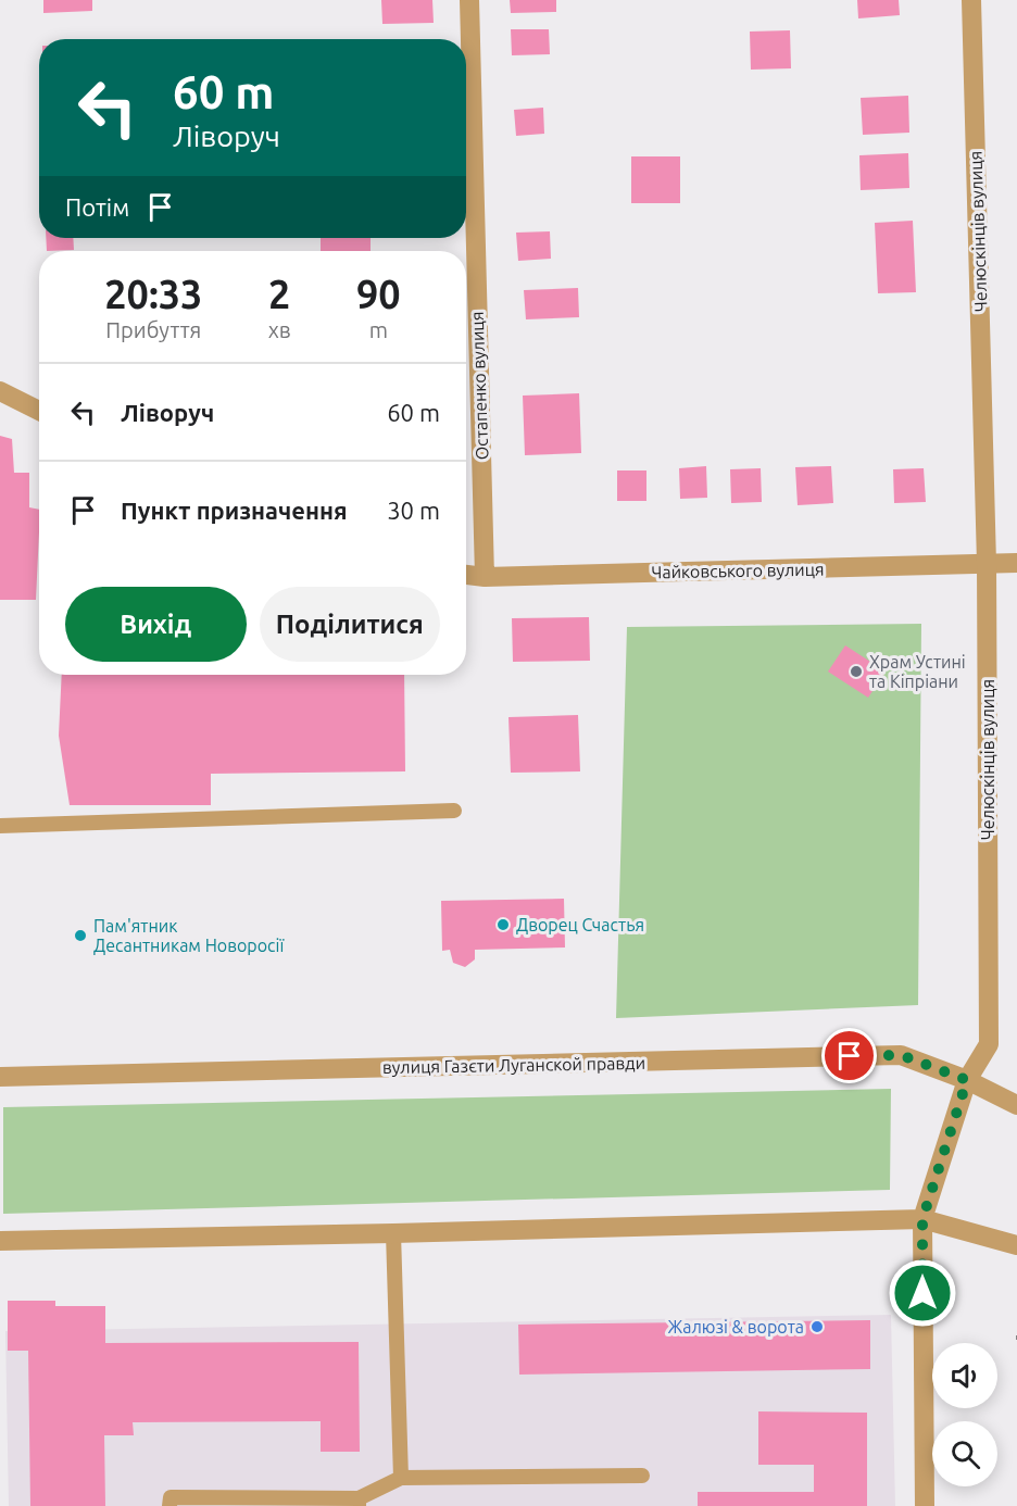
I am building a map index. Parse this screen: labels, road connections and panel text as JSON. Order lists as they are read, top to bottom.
{
  "streets": {
    "street": [
      "Челюскінців вулиця",
      "Остапенко вулиця",
      "Чайковського вулиця",
      "вулиця Газєти Луганской правди"
    ]
  },
  "crossings": [
    ["Челюскінців вулиця", "Чайковського вулиця"],
    ["Челюскінців вулиця", "вулиця Газєти Луганской правди"],
    ["Остапенко вулиця", "Чайковського вулиця"]
  ],
  "places": [
    "Храм Устині та Кіпріани",
    "Дворец Счастья",
    "Пам'ятник Десантникам Новоросії",
    "Жалюзі & ворота"
  ],
  "page": {
    "turn": ["60 m", "Ліворуч"],
    "then": "Потім",
    "eta": [
      "20:33",
      "Прибуття",
      "2",
      "хв",
      "90",
      "m"
    ],
    "list": [
      {
        "name": "Ліворуч",
        "value": "60 m"
      },
      {
        "name": "Пункт призначення",
        "value": "30 m"
      }
    ],
    "buttons": ["Вихід", "Поділитися"]
  }
}
